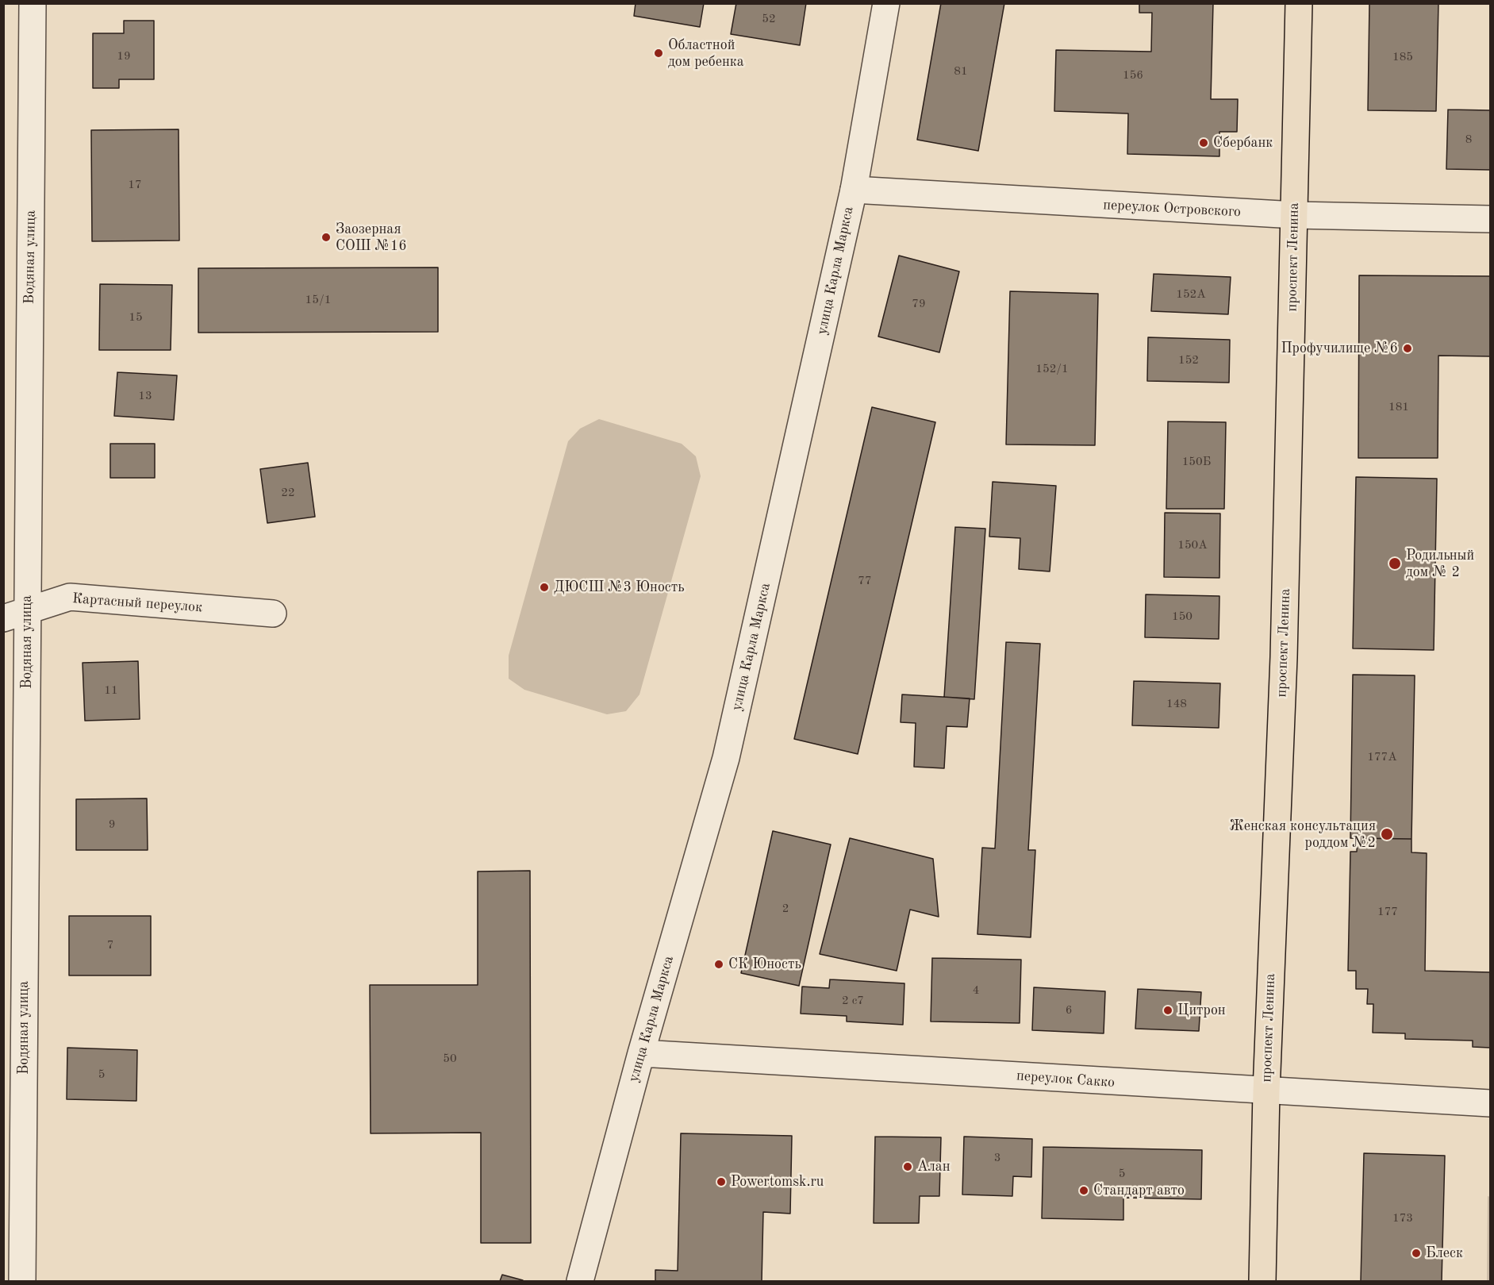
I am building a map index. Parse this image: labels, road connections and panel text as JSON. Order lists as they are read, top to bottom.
{
  "streets": {
    "main road": ["проспект Ленина"],
    "street": [
      "переулок Островского",
      "Водяная улица",
      "улица Карла Маркса",
      "Картасный переулок",
      "переулок Сакко"
    ]
  },
  "crossings": [
    ["переулок Островского", "проспект Ленина"],
    ["переулок Островского", "улица Карла Маркса"],
    ["Водяная улица", "Картасный переулок"],
    ["проспект Ленина", "переулок Сакко"],
    ["улица Карла Маркса", "переулок Сакко"]
  ],
  "places": [
    "Областной дом ребенка",
    "Сбербанк",
    "Заозерная СОШ №16",
    "Профучилище №6",
    "Родильный дом № 2",
    "ДЮСШ №3 Юность",
    "Женская консультация роддом №2",
    "СК Юность",
    "Цитрон",
    "Алан",
    "Powertomsk.ru",
    "Стандарт авто",
    "Блеск"
  ],
  "house_numbers": [
    "52",
    "19",
    "185",
    "81",
    "156",
    "8",
    "17",
    "152А",
    "15/1",
    "79",
    "15",
    "152",
    "152/1",
    "13",
    "181",
    "150Б",
    "22",
    "150А",
    "77",
    "150",
    "11",
    "148",
    "177А",
    "9",
    "2",
    "177",
    "7",
    "4",
    "2 с7",
    "6",
    "50",
    "5",
    "3",
    "5",
    "173"
  ]
}
